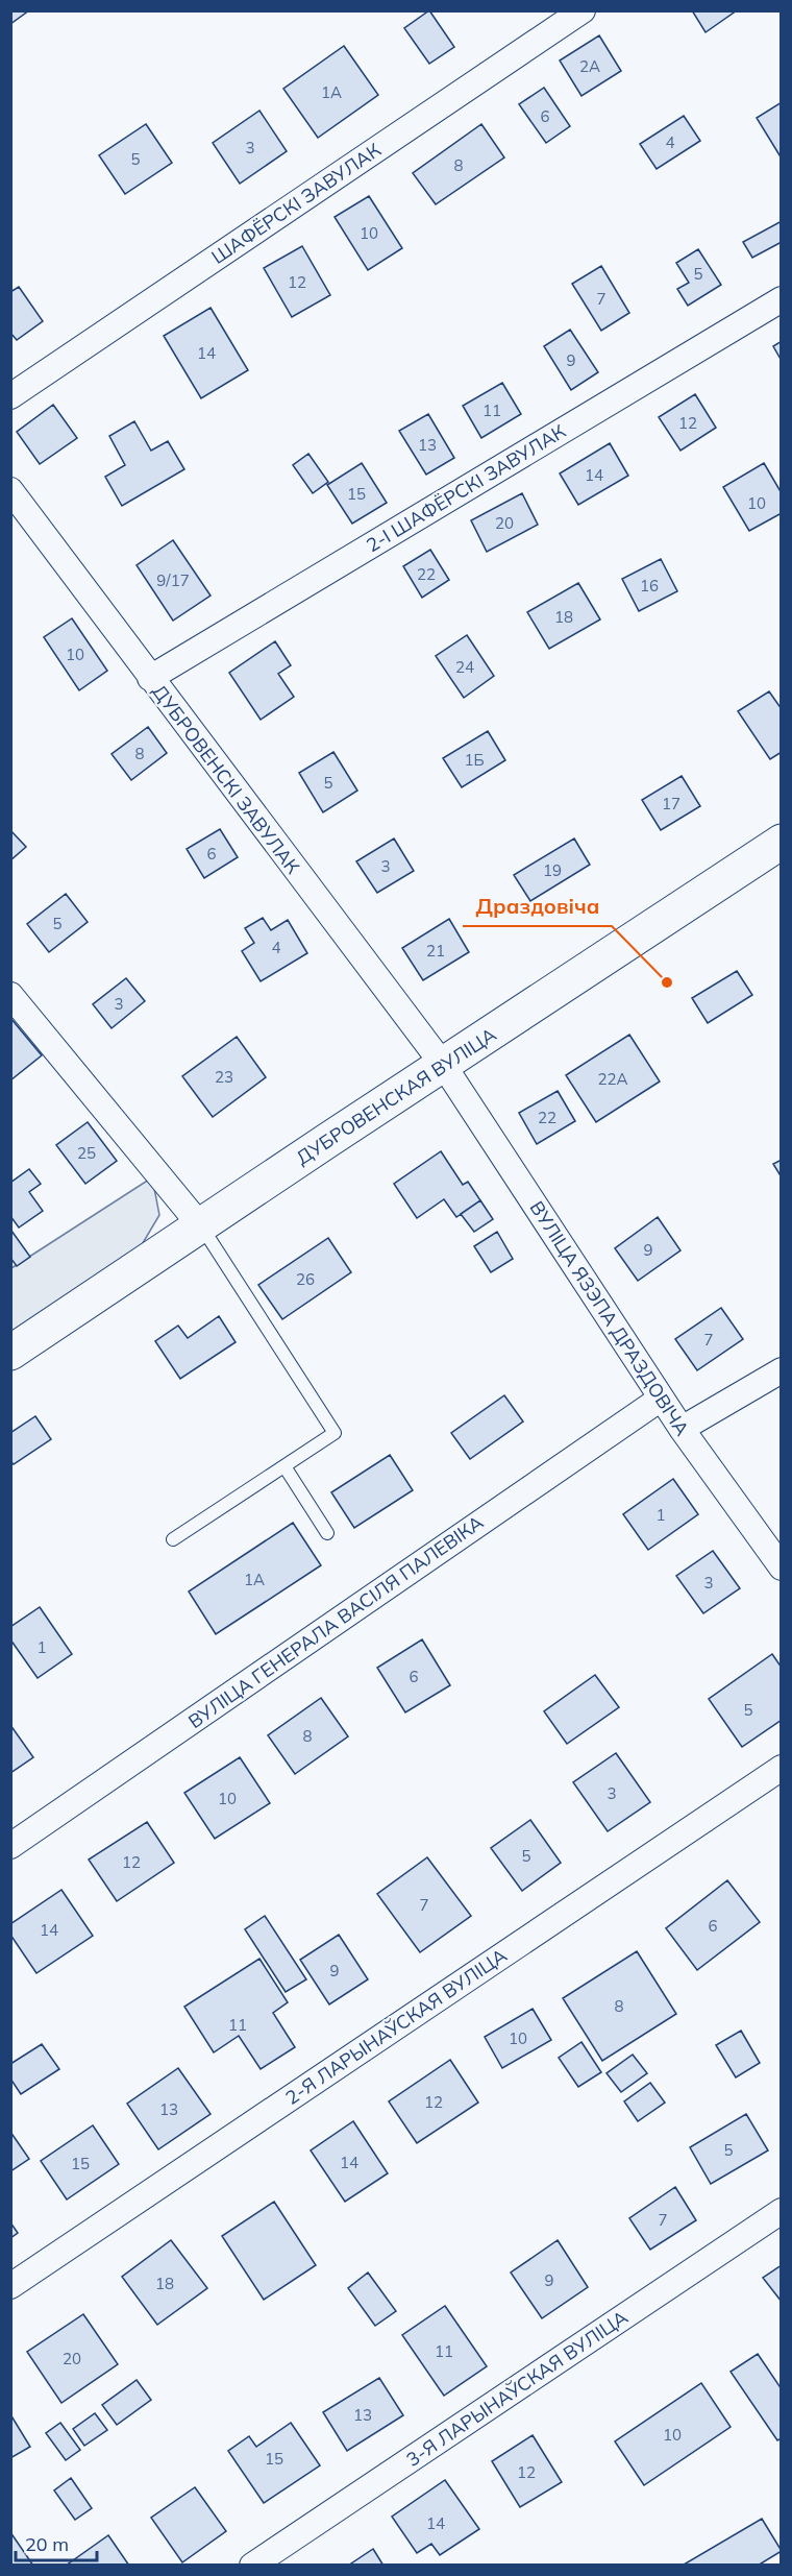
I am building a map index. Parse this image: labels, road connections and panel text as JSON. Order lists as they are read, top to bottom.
{
  "streets": {
    "main road": ["ДУБРОВЕНСКАЯ ВУЛІЦА"],
    "street": [
      "ШАФЁРСКІ ЗАВУЛАК",
      "2-І ШАФЁРСКІ ЗАВУЛАК",
      "ДУБРОВЕНСКІ ЗАВУЛАК",
      "ВУЛІЦА ЯЗЭПА ДРАЗДОВІЧА",
      "ВУЛІЦА ГЕНЕРАЛА ВАСІЛЯ ПАЛЕВІКА",
      "2-Я ЛАРЫНАЎСКАЯ ВУЛІЦА",
      "3-Я ЛАРЫНАЎСКАЯ ВУЛІЦА"
    ]
  },
  "crossings": [
    ["2-І ШАФЁРСКІ ЗАВУЛАК", "ДУБРОВЕНСКІ ЗАВУЛАК"],
    ["ДУБРОВЕНСКІ ЗАВУЛАК", "ДУБРОВЕНСКАЯ ВУЛІЦА"],
    ["ДУБРОВЕНСКІ ЗАВУЛАК", "ВУЛІЦА ЯЗЭПА ДРАЗДОВІЧА"],
    ["ДУБРОВЕНСКАЯ ВУЛІЦА", "ВУЛІЦА ЯЗЭПА ДРАЗДОВІЧА"],
    ["ВУЛІЦА ЯЗЭПА ДРАЗДОВІЧА", "ВУЛІЦА ГЕНЕРАЛА ВАСІЛЯ ПАЛЕВІКА"]
  ],
  "places": ["Драздовіча"],
  "house_numbers": [
    "2А",
    "1А",
    "6",
    "4",
    "3",
    "5",
    "8",
    "10",
    "5",
    "12",
    "7",
    "14",
    "9",
    "11",
    "12",
    "13",
    "14",
    "15",
    "10",
    "20",
    "22",
    "9/17",
    "16",
    "18",
    "10",
    "24",
    "8",
    "1Б",
    "5",
    "17",
    "6",
    "3",
    "19",
    "5",
    "4",
    "21",
    "3",
    "23",
    "22А",
    "22",
    "25",
    "9",
    "26",
    "7",
    "1",
    "1А",
    "3",
    "1",
    "6",
    "5",
    "8",
    "3",
    "10",
    "5",
    "12",
    "7",
    "6",
    "14",
    "9",
    "8",
    "11",
    "10",
    "12",
    "13",
    "5",
    "14",
    "15",
    "7",
    "9",
    "18",
    "11",
    "20",
    "13",
    "10",
    "15",
    "12",
    "14"
  ],
  "scale_bar": "20 m"
}
